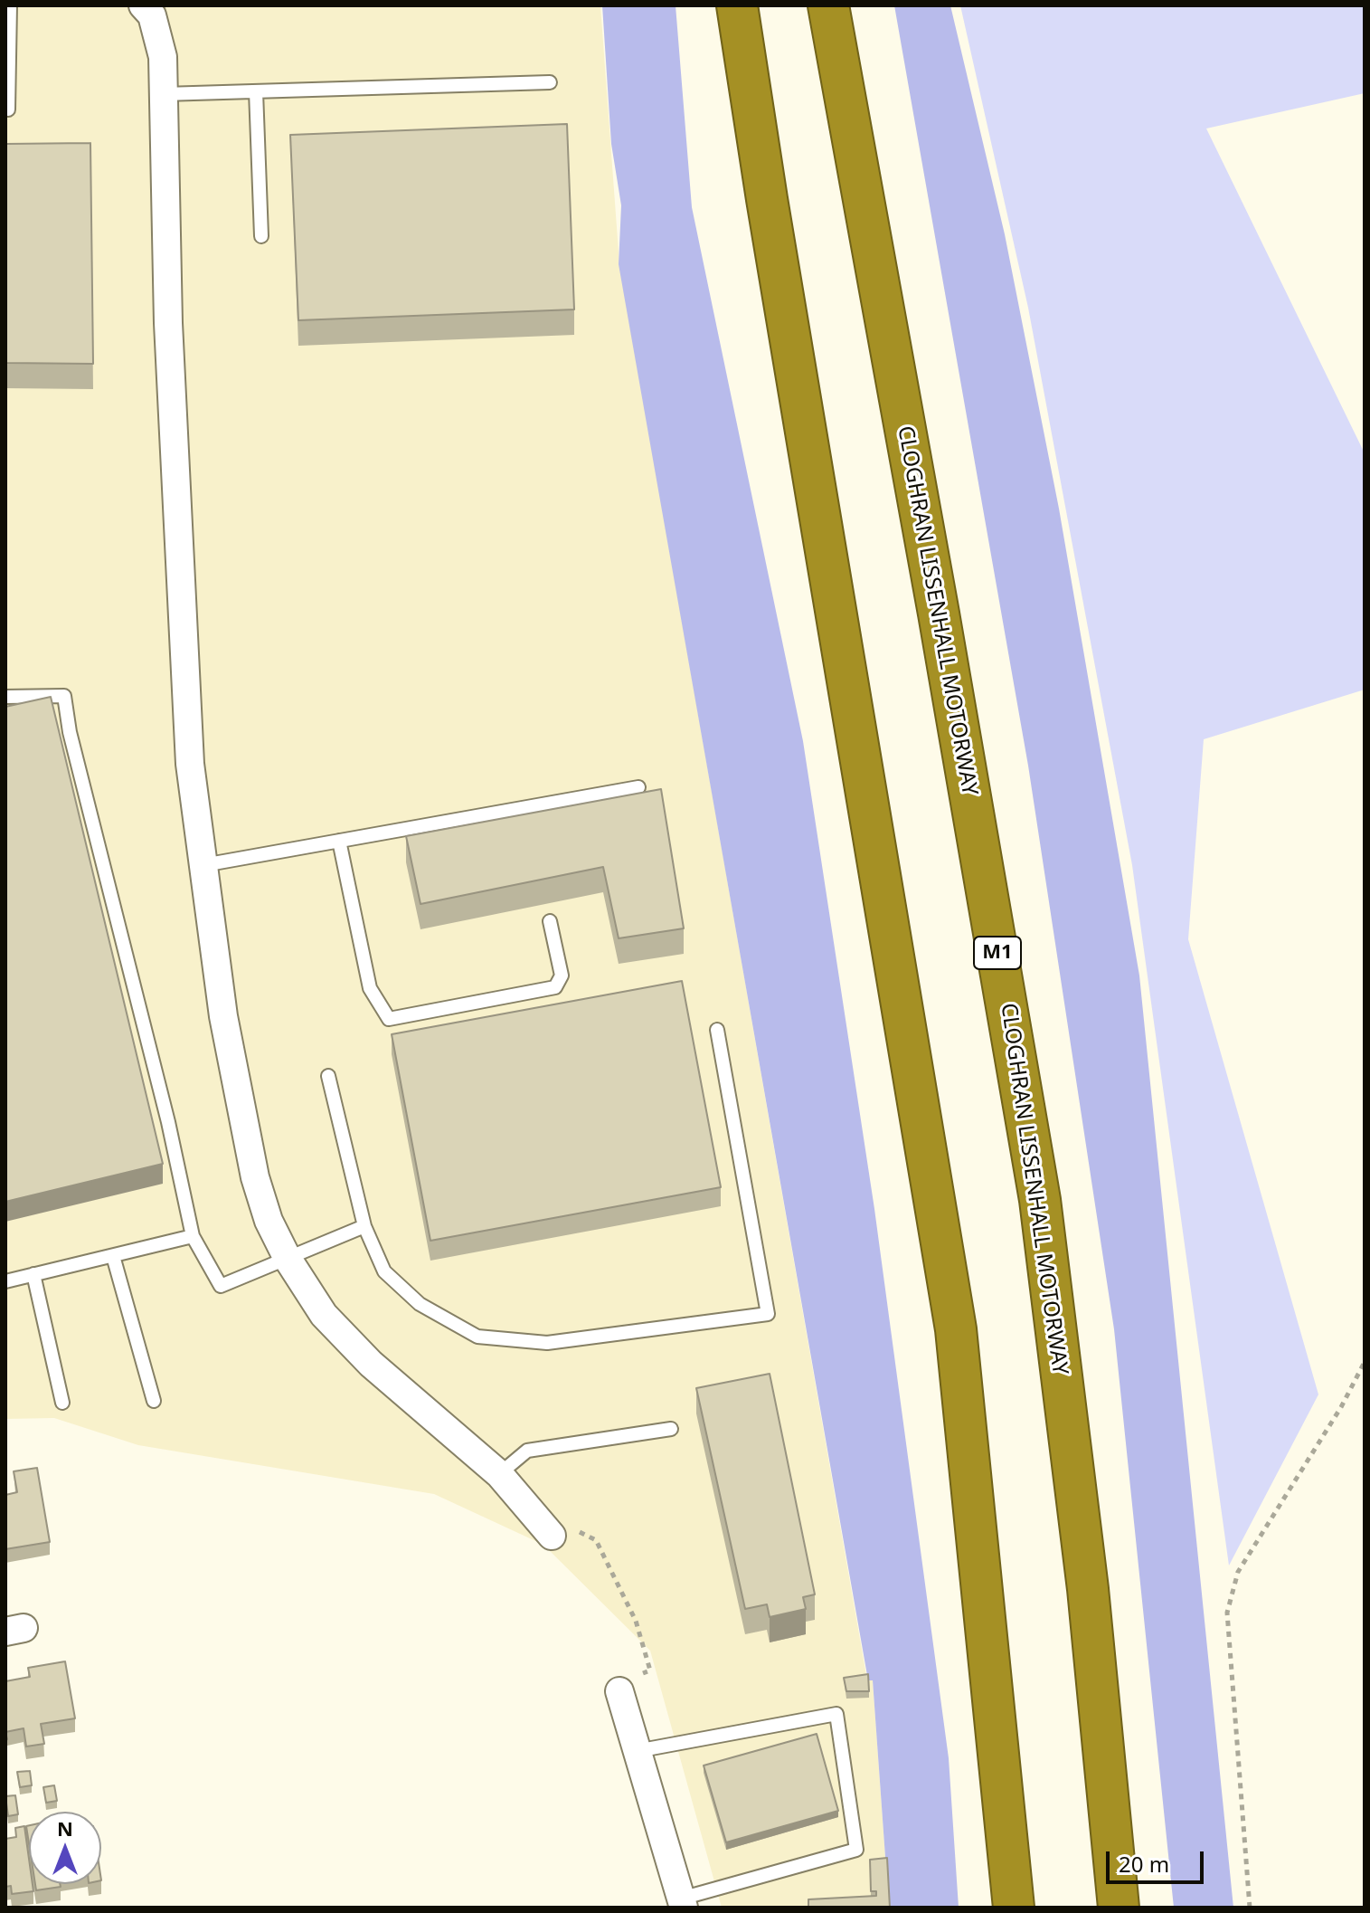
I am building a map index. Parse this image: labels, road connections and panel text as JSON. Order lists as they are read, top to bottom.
{
  "streets": {
    "highway": ["CLOGHRAN LISSENHALL MOTORWAY", "M1"]
  },
  "scale_bar": "20 m",
  "north": "top"
}
